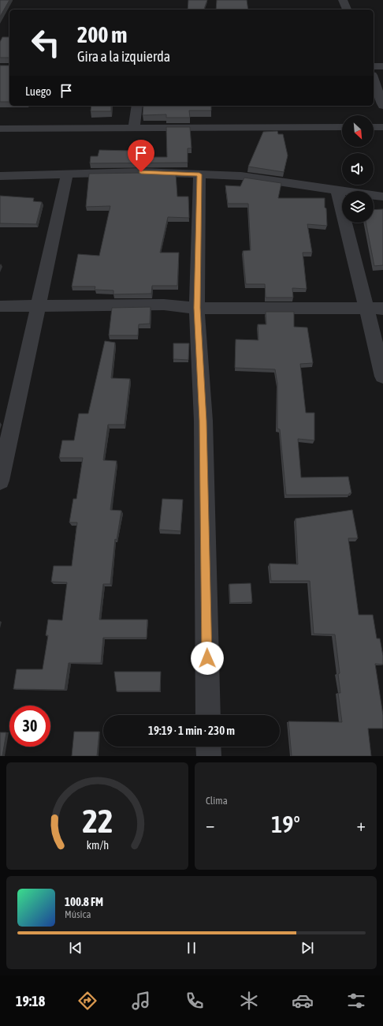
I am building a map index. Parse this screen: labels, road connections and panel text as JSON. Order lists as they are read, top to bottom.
{
  "north": "bottom right",
  "page": {
    "turn": ["200 m", "Gira a la izquierda"],
    "then": "Luego",
    "limit": "30",
    "trip": "19:19 · 1 min · 230 m",
    "tile": "Clima",
    "heat": ["−", "19°", "+"],
    "song": ["100.8 FM", "Música"],
    "tabs": "19:18",
    "gauge": ["22", "km/h"]
  }
}
